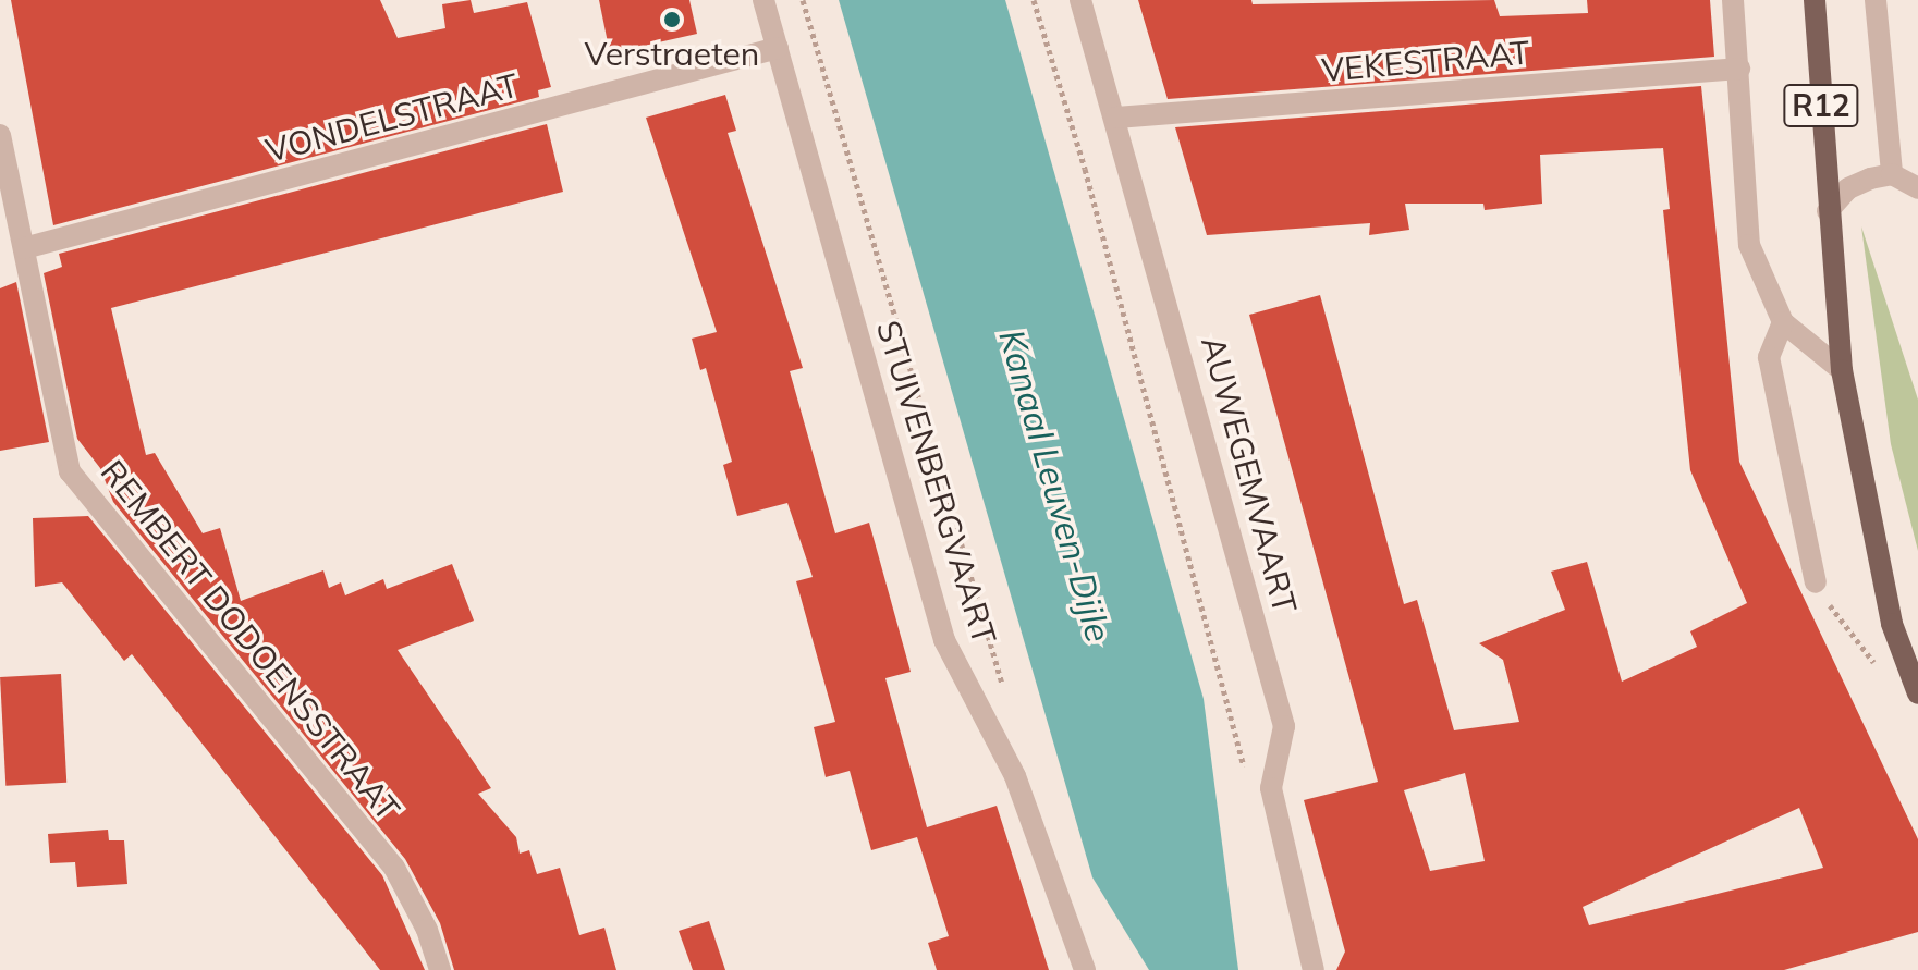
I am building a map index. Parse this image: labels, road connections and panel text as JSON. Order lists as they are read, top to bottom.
{
  "streets": {
    "main road": ["R12"],
    "street": [
      "VEKESTRAAT",
      "VONDELSTRAAT",
      "AUWEGEMVAART",
      "STUIVENBERGVAART",
      "REMBERT DODOENSSTRAAT"
    ]
  },
  "crossings": [
    ["VEKESTRAAT", "AUWEGEMVAART"],
    ["VONDELSTRAAT", "STUIVENBERGVAART"],
    ["VONDELSTRAAT", "REMBERT DODOENSSTRAAT"]
  ],
  "water": ["Kanaal Leuven-Dijle"],
  "places": ["Verstraeten"]
}
